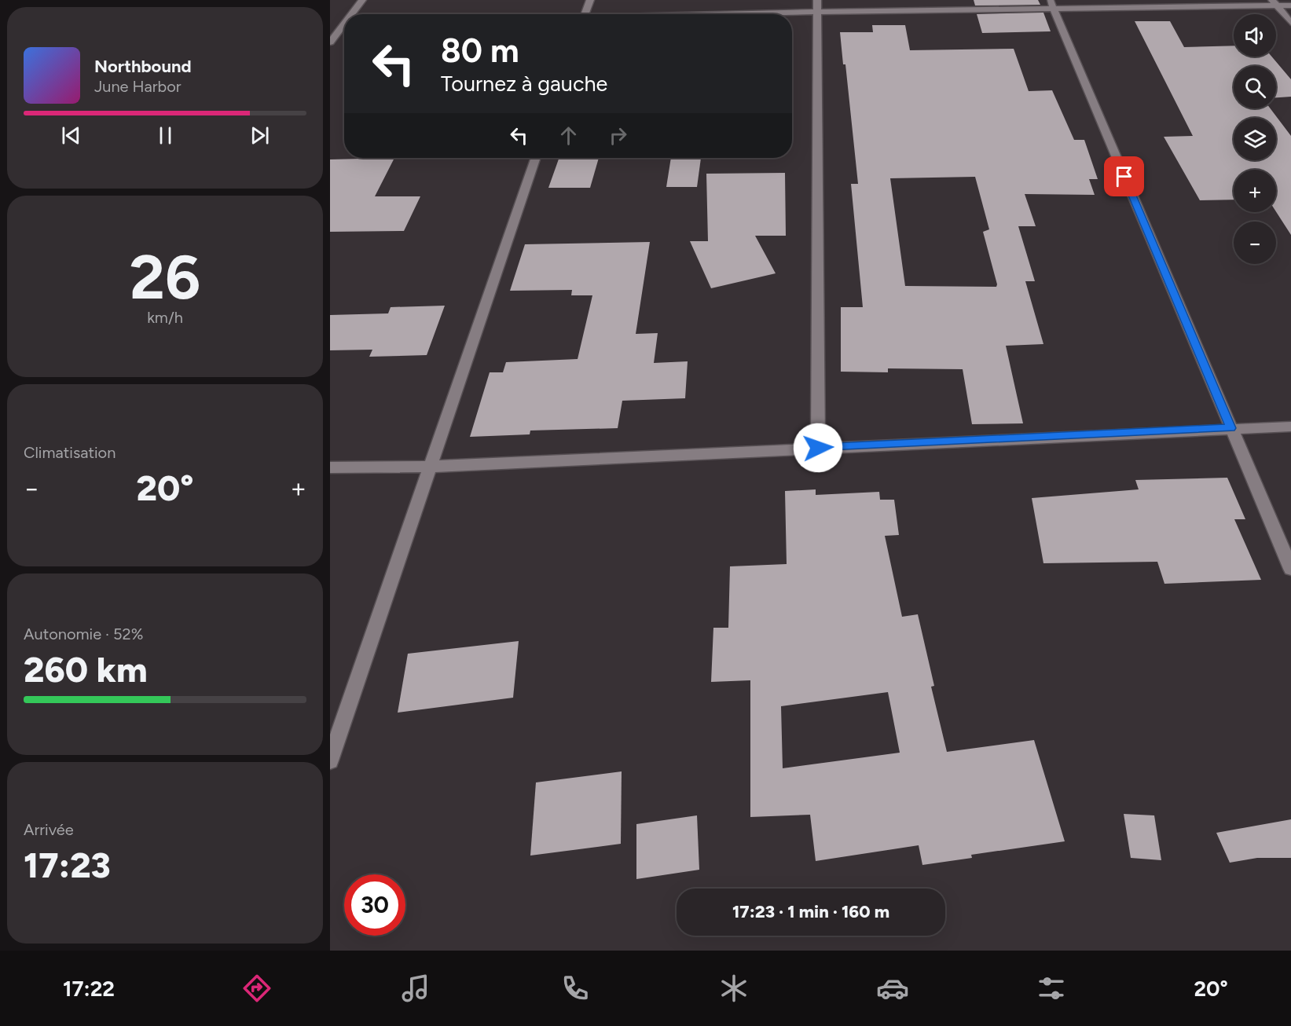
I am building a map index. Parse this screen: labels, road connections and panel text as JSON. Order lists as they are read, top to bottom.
{
  "page": {
    "map_buttons": ["+", "−"],
    "turn": ["80 m", "Tournez à gauche"],
    "song": ["Northbound", "June Harbor"],
    "tile": [
      ["26", "km/h"],
      "Climatisation",
      ["Autonomie · 52%", "260 km"],
      ["Arrivée", "17:23"]
    ],
    "heat": ["−", "20°", "+"],
    "limit": "30",
    "trip": "17:23 · 1 min · 160 m",
    "tabs": ["17:22", "20°"]
  }
}
